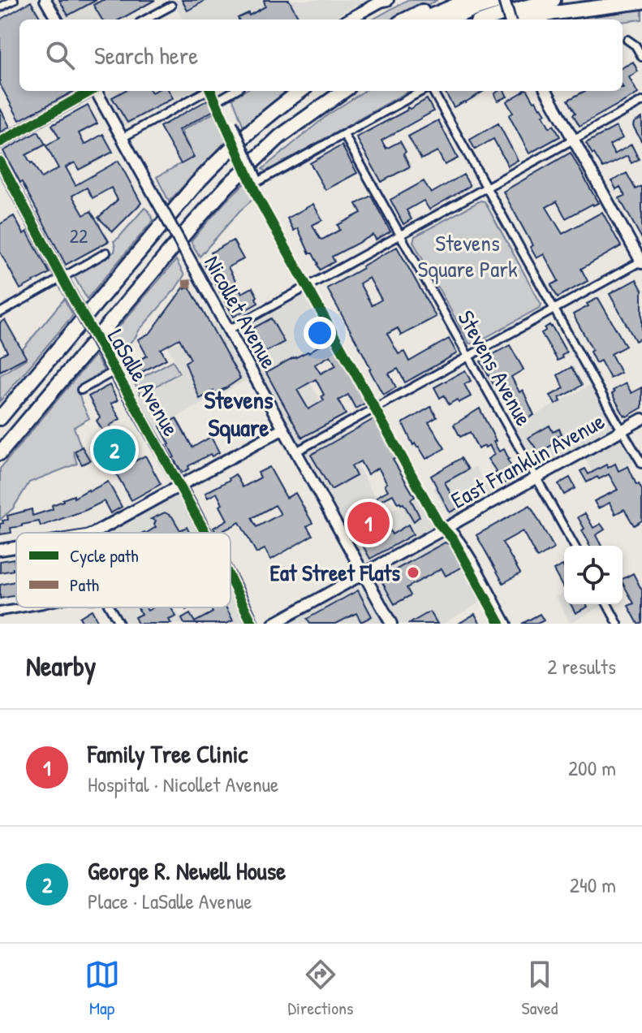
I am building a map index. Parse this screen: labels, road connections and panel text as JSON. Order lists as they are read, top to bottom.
{
  "streets": {
    "street": [
      "Nicollet Avenue",
      "Stevens Avenue",
      "LaSalle Avenue",
      "East Franklin Avenue"
    ]
  },
  "crossings": [
    ["Nicollet Avenue", "East Franklin Avenue"],
    ["Stevens Avenue", "East Franklin Avenue"]
  ],
  "districts": ["Stevens Square"],
  "parks": ["Stevens Square Park"],
  "places": ["Eat Street Flats"],
  "house_numbers": ["22"],
  "legend": ["Cycle path", "Path"],
  "page": {
    "search": "Search here",
    "pins": ["2", "1"],
    "heading": ["Nearby", "2 results"],
    "list": [
      {
        "mark": "1",
        "name": "Family Tree Clinic",
        "note": "Hospital · Nicollet Avenue",
        "value": "200 m"
      },
      {
        "mark": "2",
        "name": "George R. Newell House",
        "note": "Place · LaSalle Avenue",
        "value": "240 m"
      }
    ],
    "nav": ["Map", "Directions", "Saved"]
  }
}
